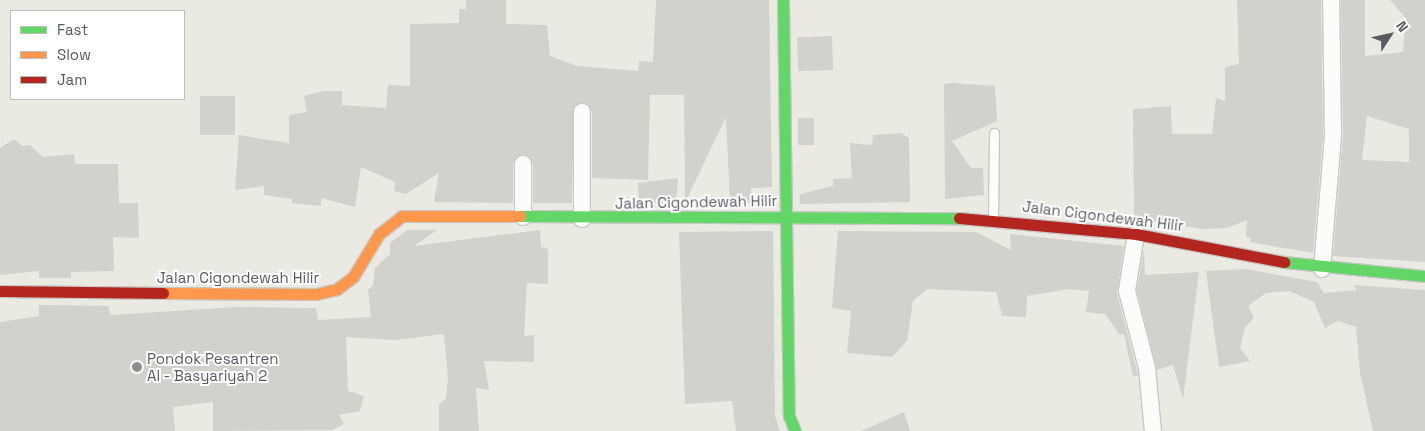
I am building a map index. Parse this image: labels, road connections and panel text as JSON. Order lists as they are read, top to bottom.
{
  "streets": {
    "street": ["Jalan Cigondewah Hilir"]
  },
  "places": ["Pondok Pesantren Al - Basyariyah 2"],
  "legend": ["Fast", "Slow", "Jam"],
  "north": "top right"
}
